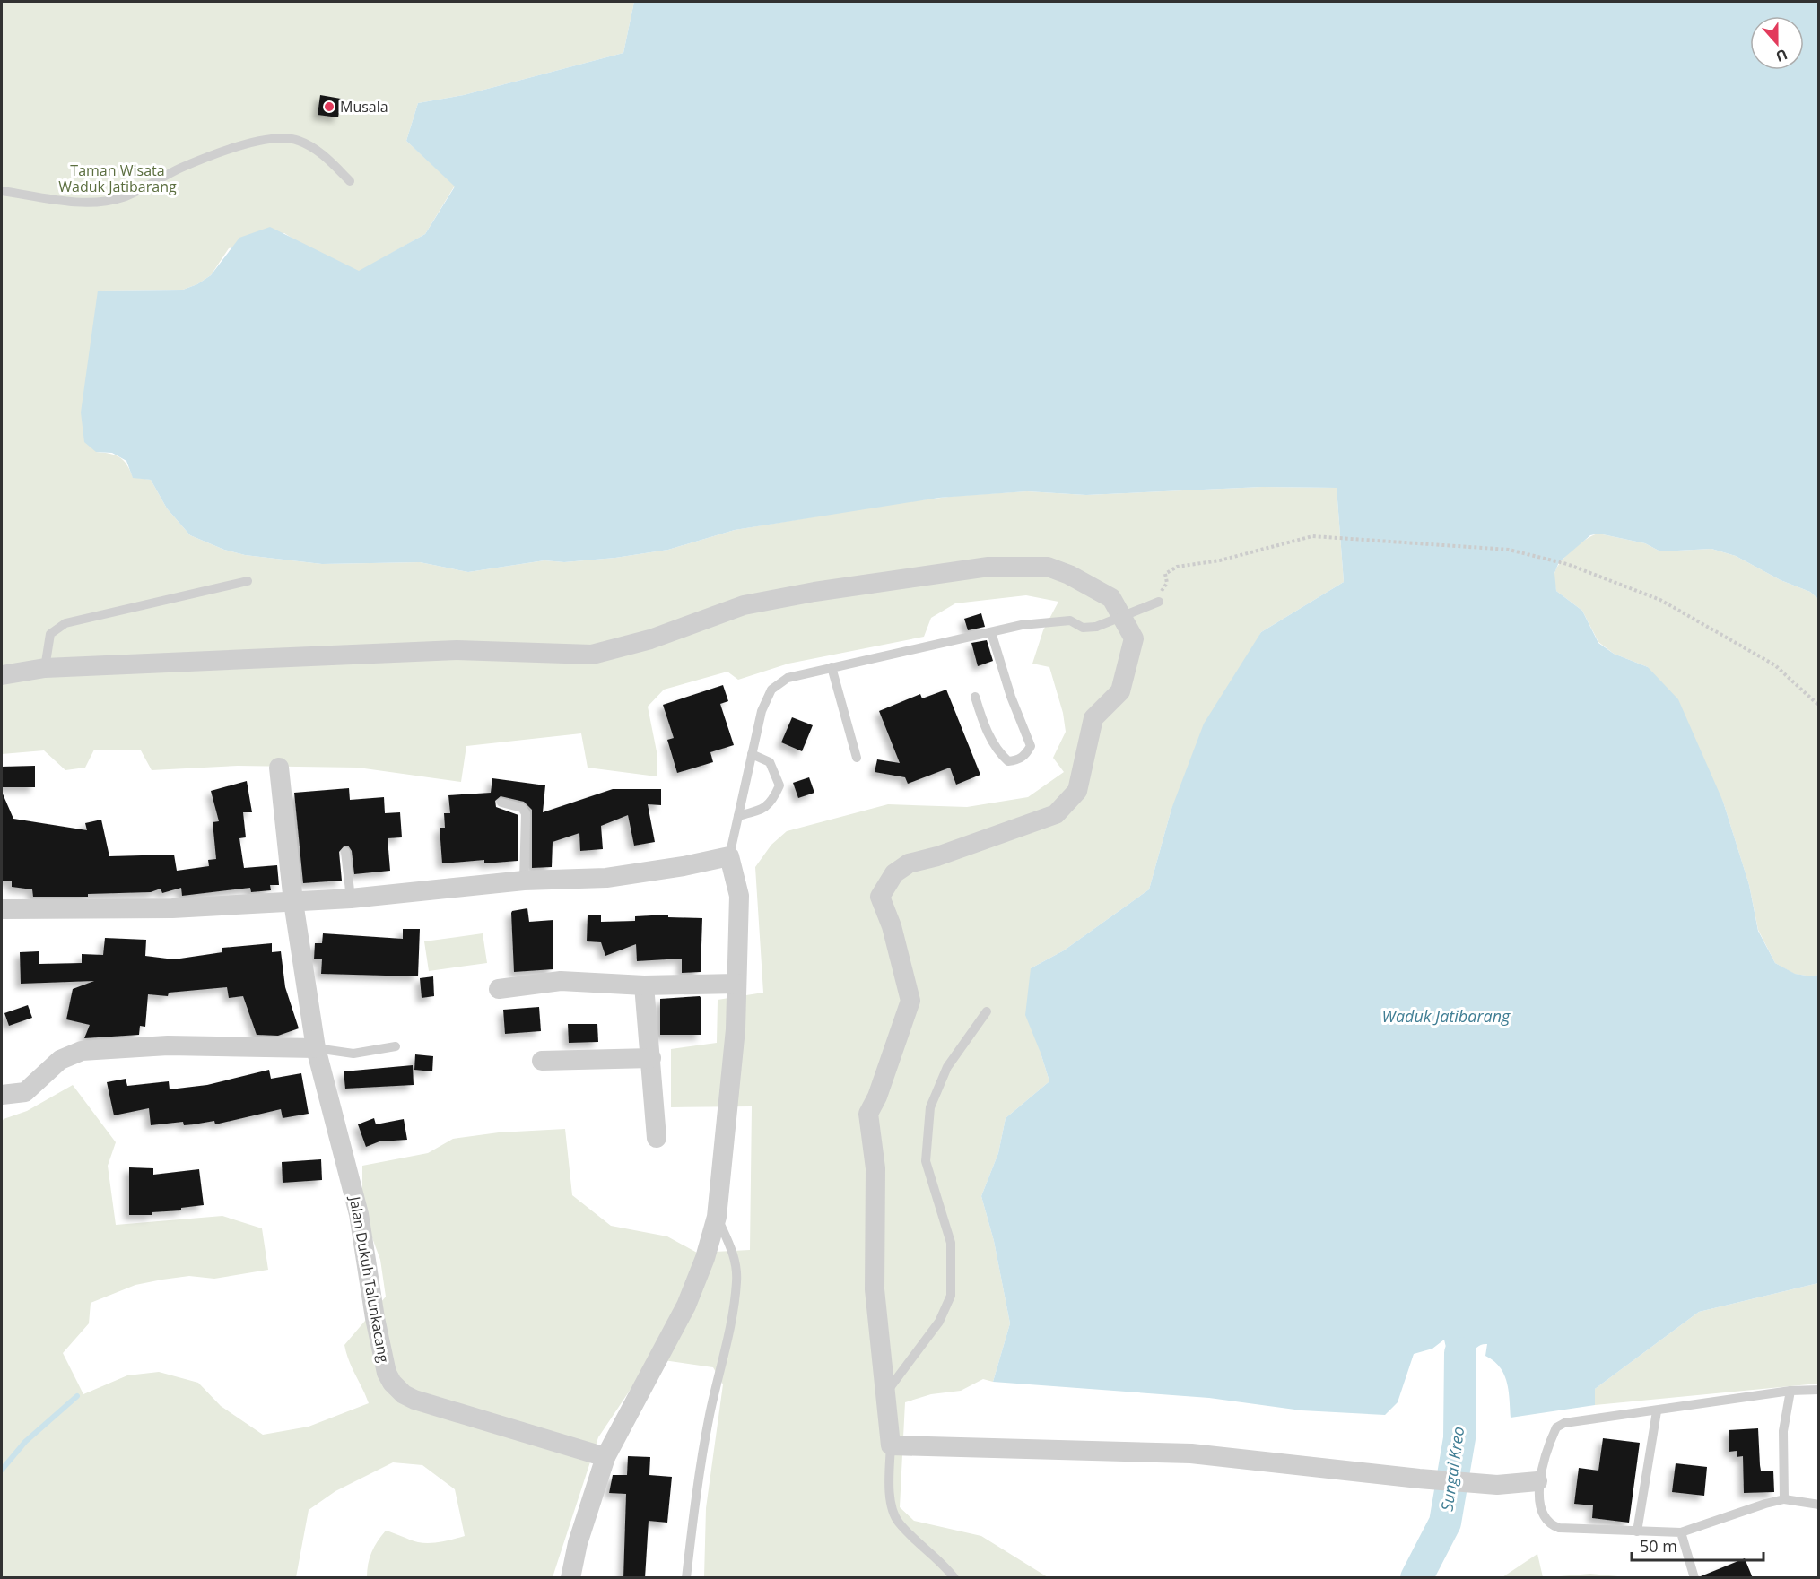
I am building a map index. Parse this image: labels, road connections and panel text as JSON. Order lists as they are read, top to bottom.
{
  "streets": {
    "street": ["Jalan Dukuh Talunkacang"]
  },
  "water": ["Waduk Jatibarang", "Sungai Kreo"],
  "parks": ["Taman Wisata Waduk Jatibarang"],
  "places": ["Musala"],
  "scale_bar": "50 m",
  "north": "bottom"
}
